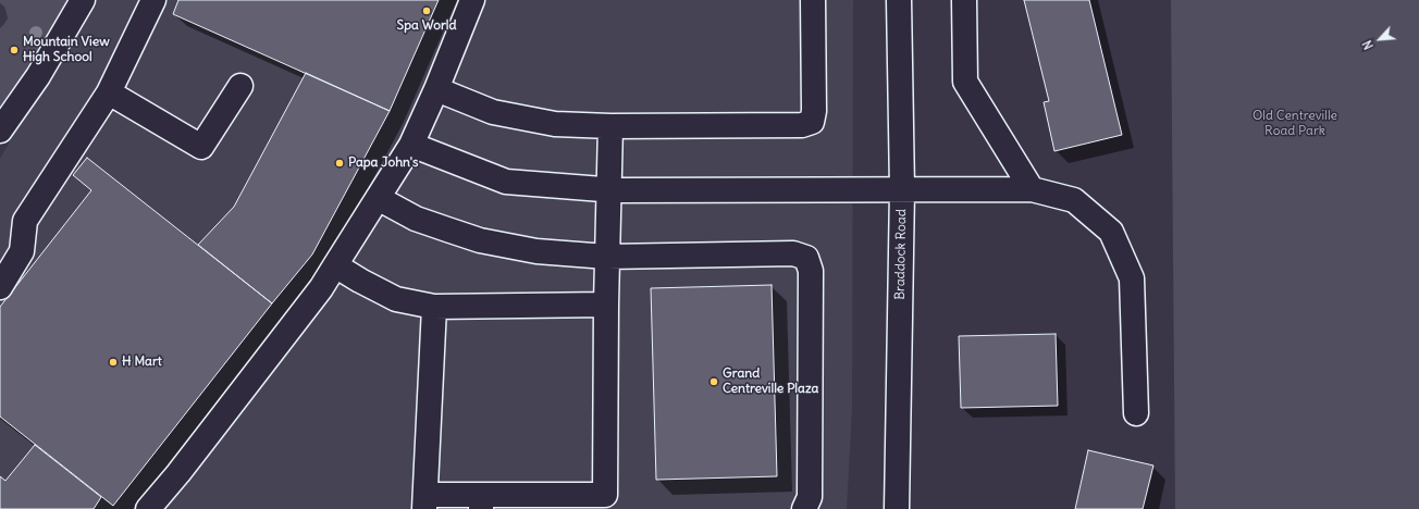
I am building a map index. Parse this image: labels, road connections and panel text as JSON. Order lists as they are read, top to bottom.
{
  "streets": {
    "street": ["Braddock Road"]
  },
  "parks": ["Old Centreville Road Park"],
  "places": [
    "Spa World",
    "Mountain View High School",
    "Papa John's",
    "H Mart",
    "Grand Centreville Plaza"
  ],
  "north": "bottom left"
}
